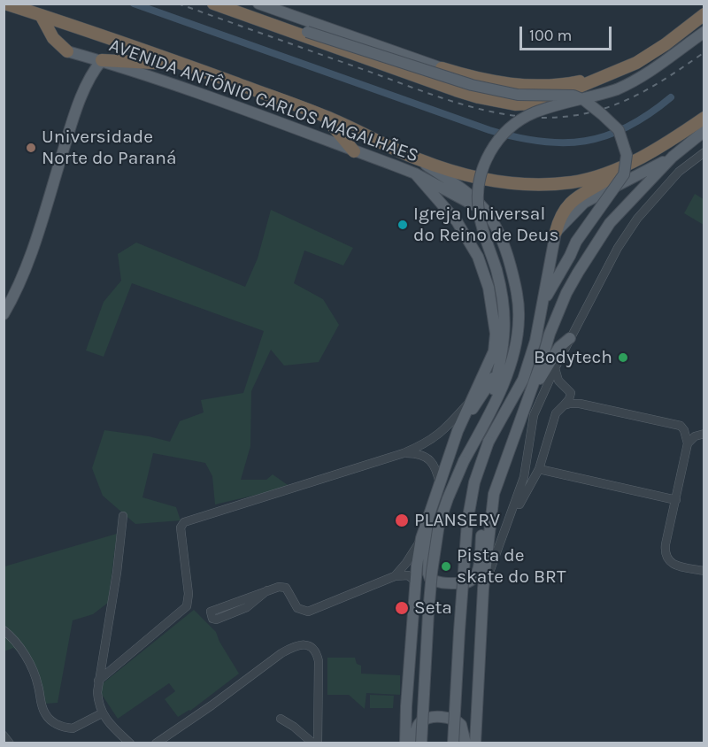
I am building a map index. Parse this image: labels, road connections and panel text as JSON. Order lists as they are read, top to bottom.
{
  "streets": {
    "highway": ["AVENIDA ANTÔNIO CARLOS MAGALHÃES"]
  },
  "places": [
    "Universidade Norte do Paraná",
    "Igreja Universal do Reino de Deus",
    "Bodytech",
    "PLANSERV",
    "Pista de skate do BRT",
    "Seta"
  ],
  "scale_bar": "100 m"
}
